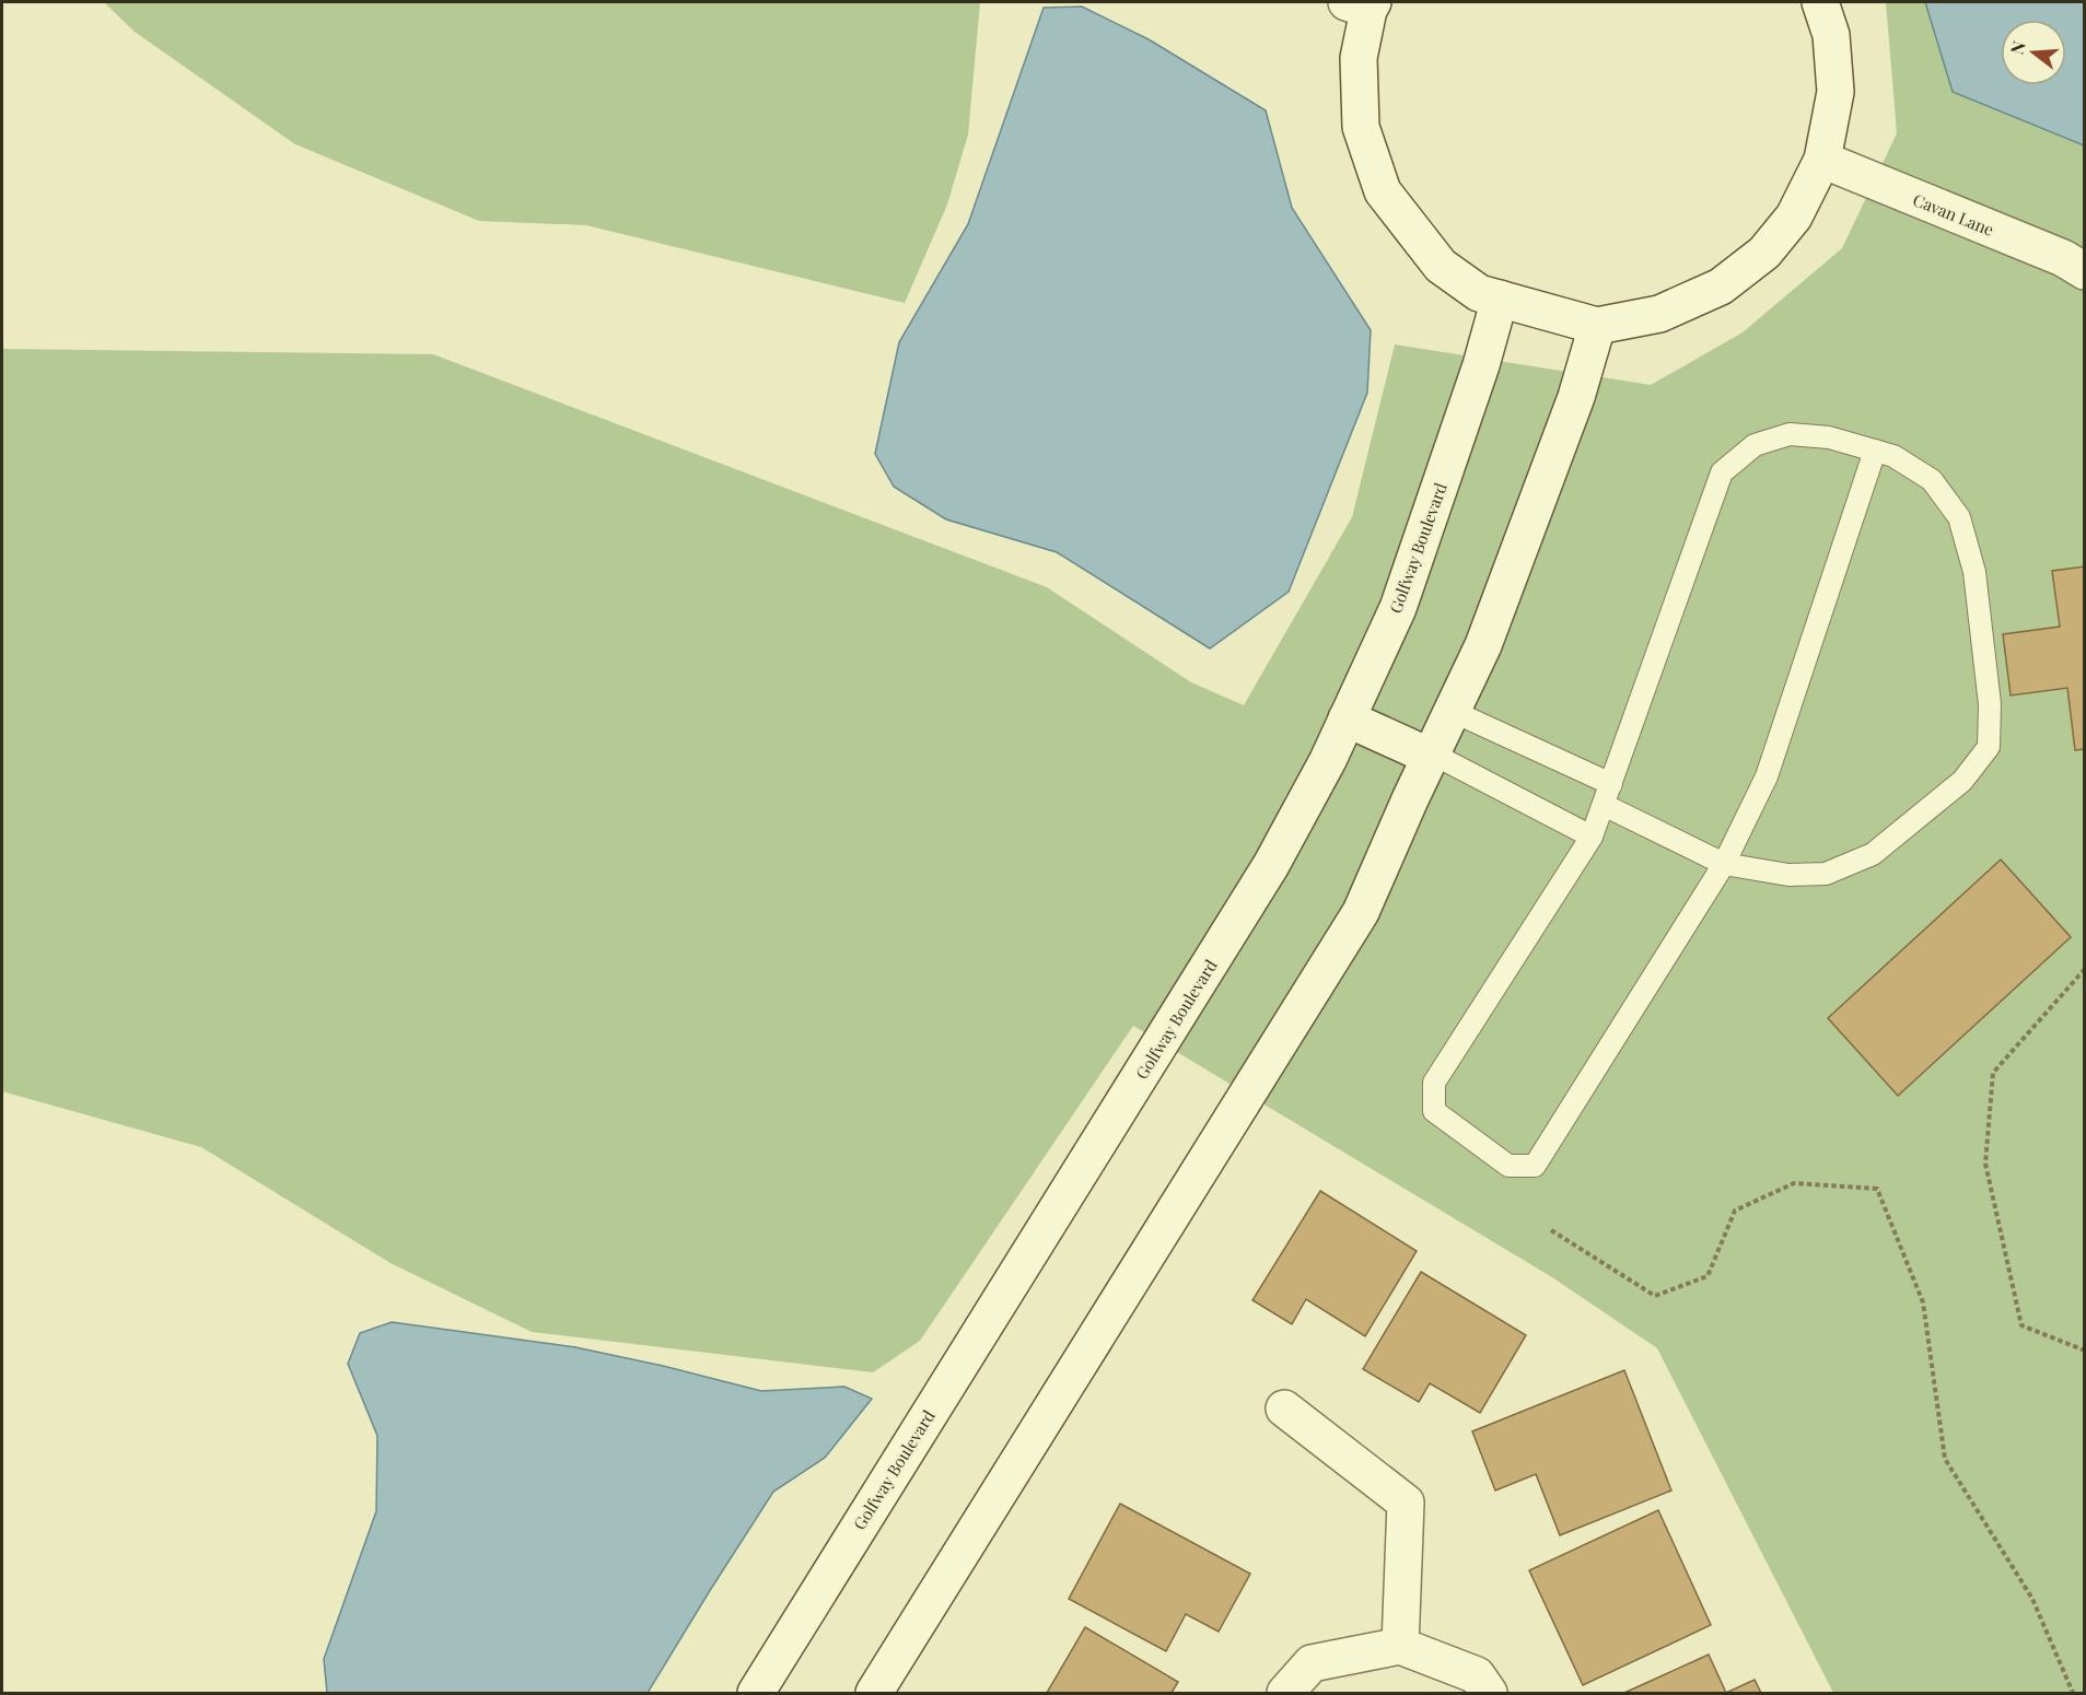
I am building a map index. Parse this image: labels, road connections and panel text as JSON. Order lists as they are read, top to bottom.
{
  "streets": {
    "street": ["Cavan Lane", "Golfway Boulevard"]
  },
  "north": "left"
}
